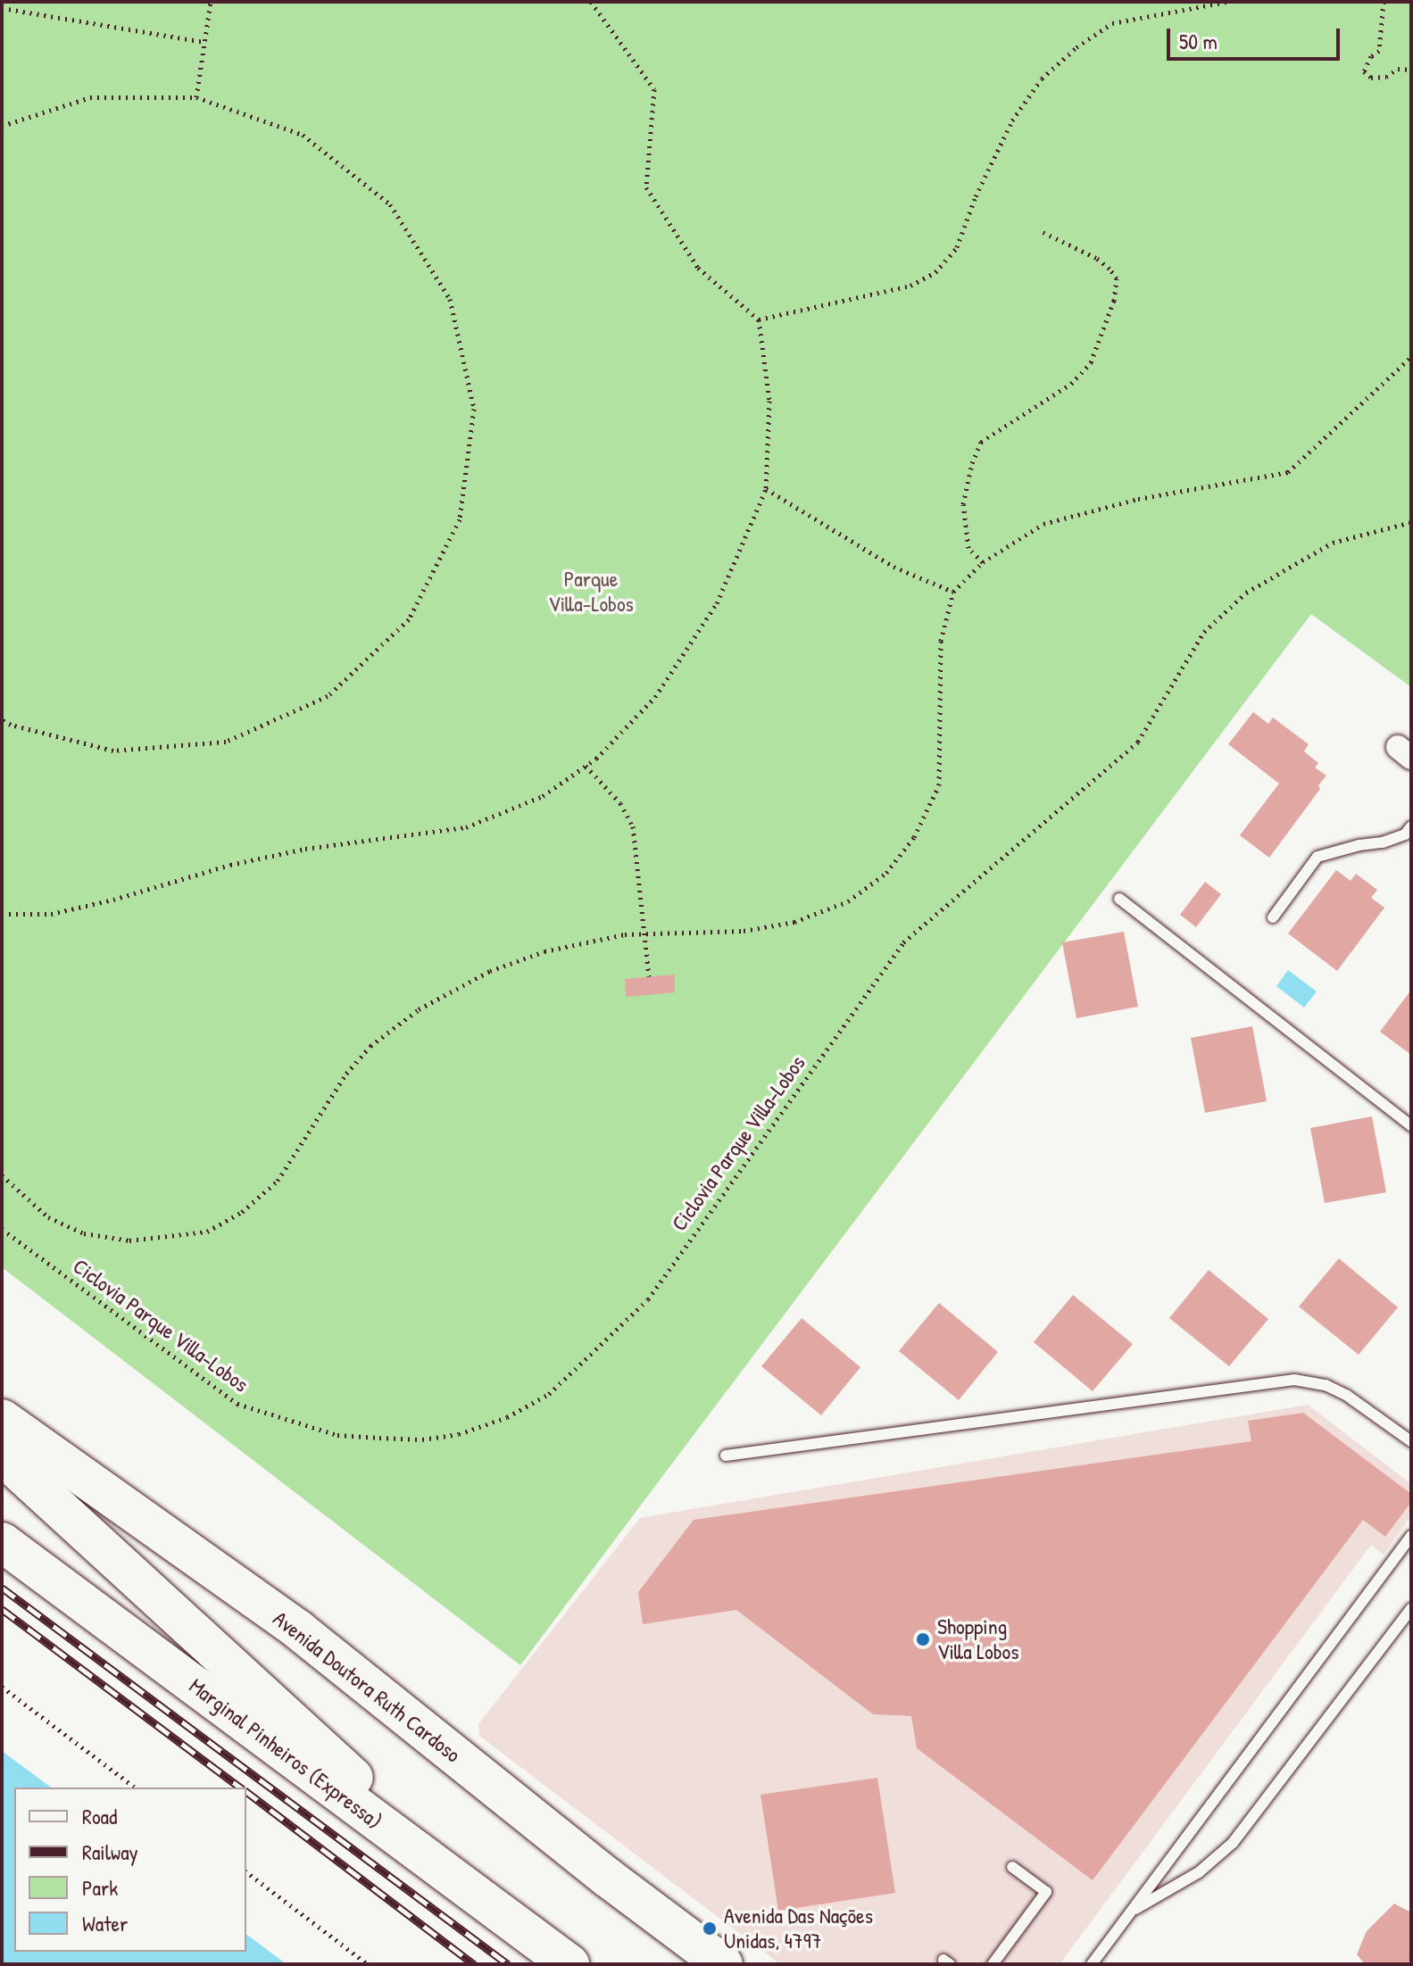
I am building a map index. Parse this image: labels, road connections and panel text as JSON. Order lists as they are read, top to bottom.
{
  "streets": {
    "highway": ["Avenida Doutora Ruth Cardoso", "Marginal Pinheiros (Expressa)"],
    "path": ["Ciclovia Parque Villa-Lobos"]
  },
  "parks": ["Parque Villa-Lobos"],
  "places": ["Shopping Villa Lobos", "Avenida Das Nações Unidas, 4797"],
  "legend": [
    "Road",
    "Railway",
    "Park",
    "Water"
  ],
  "scale_bar": "50 m"
}
